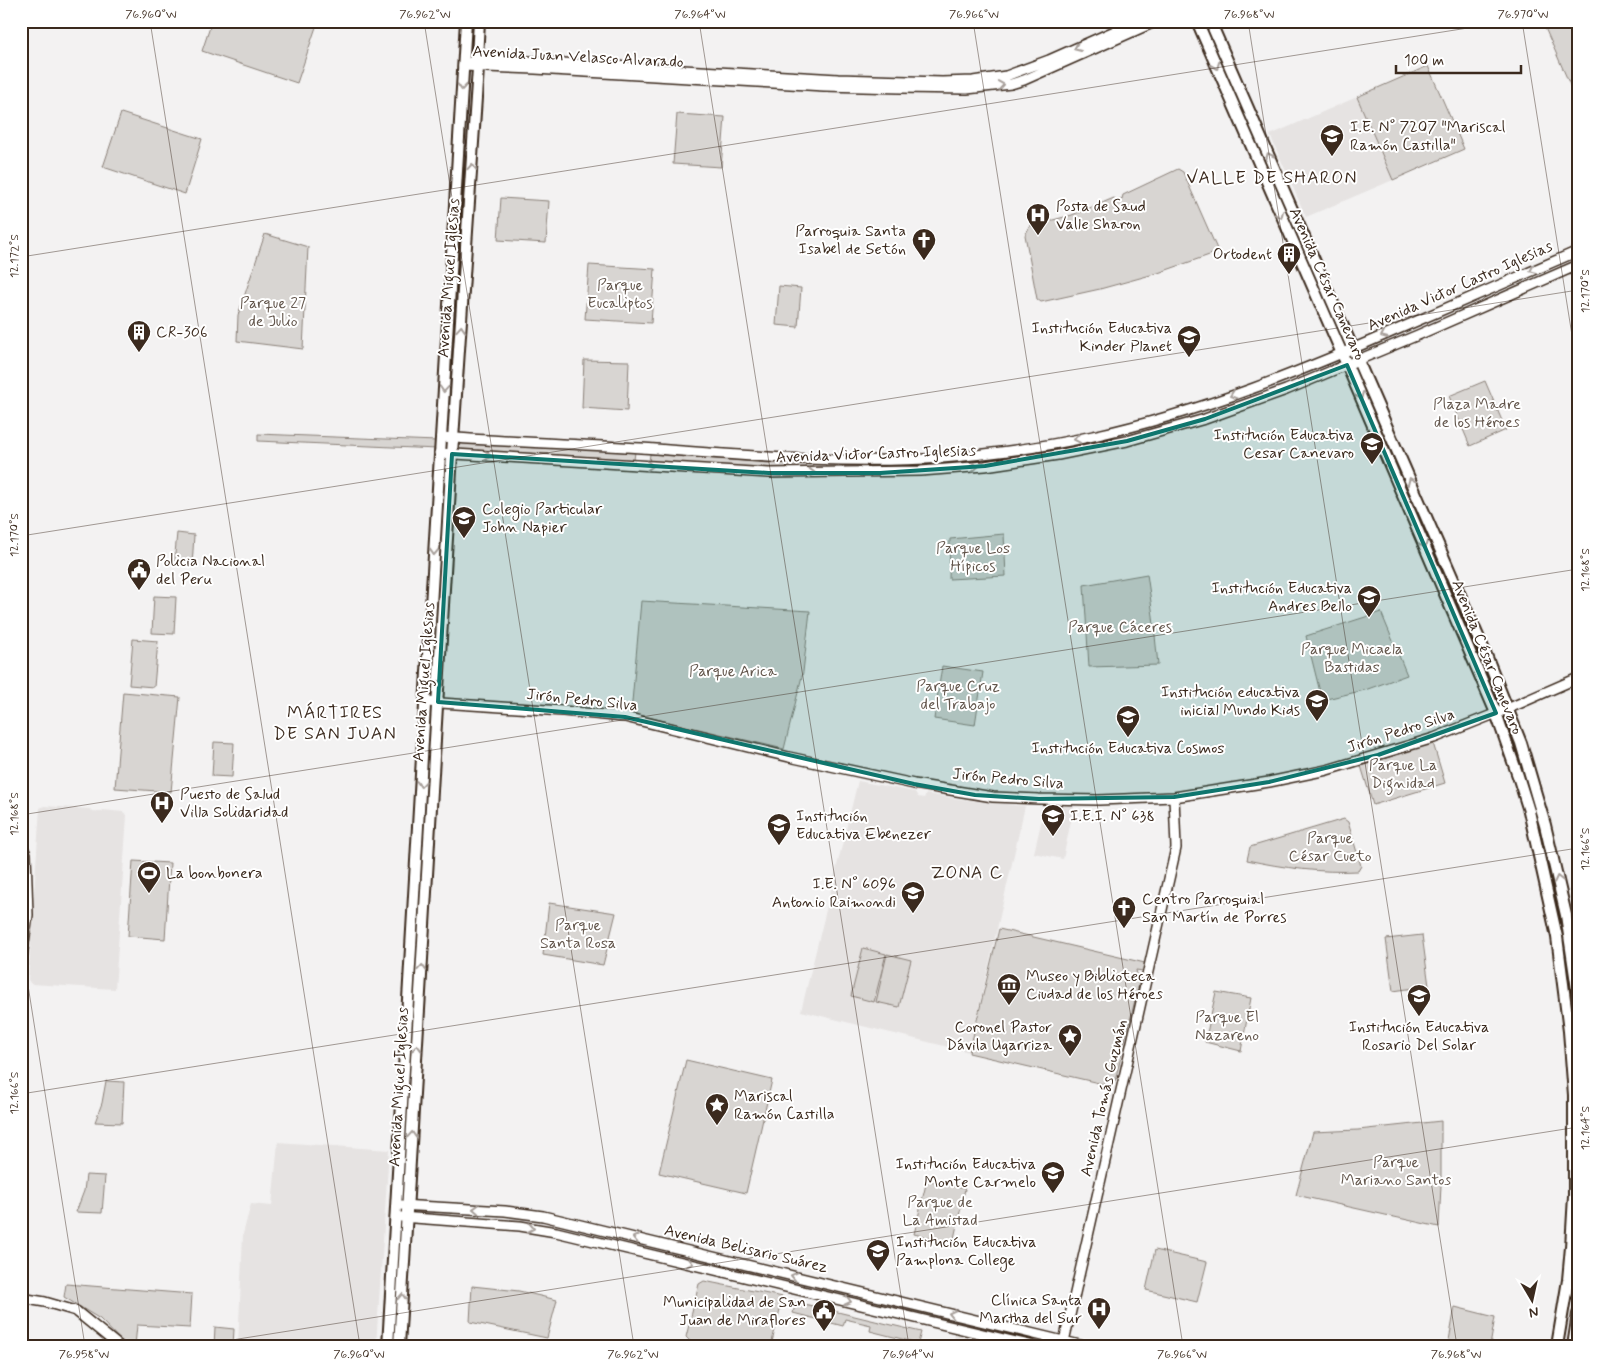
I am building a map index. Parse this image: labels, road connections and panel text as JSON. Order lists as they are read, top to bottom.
{
  "streets": {
    "main road": ["Avenida Miguel Iglesias", "Avenida César Canevaro"],
    "street": [
      "Avenida Juan Velasco Alvarado",
      "Avenida Victor Castro Iglesias",
      "Jirón Pedro Silva",
      "Avenida Tomás Guzmán",
      "Avenida Belisario Suárez"
    ]
  },
  "crossings": [
    ["Avenida Juan Velasco Alvarado", "Avenida Miguel Iglesias"],
    ["Avenida Miguel Iglesias", "Avenida Victor Castro Iglesias"],
    ["Avenida Miguel Iglesias", "Jirón Pedro Silva"],
    ["Avenida Miguel Iglesias", "Avenida Belisario Suárez"],
    ["Avenida César Canevaro", "Avenida Victor Castro Iglesias"],
    ["Avenida César Canevaro", "Jirón Pedro Silva"],
    ["Jirón Pedro Silva", "Avenida Tomás Guzmán"],
    ["Avenida Tomás Guzmán", "Avenida Belisario Suárez"]
  ],
  "districts": ["VALLE DE SHARON", "MÁRTIRES DE SAN JUAN", "ZONA C"],
  "parks": [
    "Parque Eucaliptos",
    "Parque 27 de Julio",
    "Plaza Madre de los Héroes",
    "Parque Los Hípicos",
    "Parque Cáceres",
    "Parque Micaela Bastidas",
    "Parque Arica",
    "Parque Cruz del Trabajo",
    "Parque La Dignidad",
    "Parque César Cueto",
    "Parque Santa Rosa",
    "Parque El Nazareno",
    "Parque Mariano Santos",
    "Parque de La Amistad"
  ],
  "places": {
    "school or university": [
      "I.E. N° 7207 \"Mariscal Ramón Castilla\"",
      "Institución Educativa Kinder Planet",
      "Institución Educativa Cesar Canevaro",
      "Colegio Particular John Napier",
      "Institución Educativa Andres Bello",
      "Institución educativa inicial Mundo Kids",
      "Institución Educativa Cosmos",
      "I.E.I. N° 638",
      "Institución Educativa Ebenezer",
      "I.E. N° 6096 Antonio Raimondi",
      "Institución Educativa Rosario Del Solar",
      "Institución Educativa Monte Carmelo",
      "Institución Educativa Pamplona College"
    ],
    "hospital": ["Posta de Saud Valle Sharon", "Puesto de Salud Villa Solidaridad", "Clínica Santa Martha del Sur"],
    "church": ["Parroquia Santa Isabel de Setón", "Centro Parroquial San Martín de Porres"],
    "building": ["Ortodent", "CR-306"],
    "public building": ["Policia Nacional del Peru", "Municipalidad de San Juan de Miraflores"],
    "sports": ["La bonbonera"],
    "museum": ["Museo y Biblioteca Ciudad de los Héroes"],
    "place": ["Coronel Pastor Dávila Ugarriza", "Mariscal Ramón Castilla"]
  },
  "scale_bar": "100 m",
  "north": "bottom",
  "coordinates": [
    "76.960°W",
    "76.962°W",
    "76.964°W",
    "76.966°W",
    "76.968°W",
    "76.970°W",
    "12.172°S",
    "12.170°S",
    "12.168°S",
    "12.166°S",
    "12.164°S",
    "76.958°W"
  ]
}
